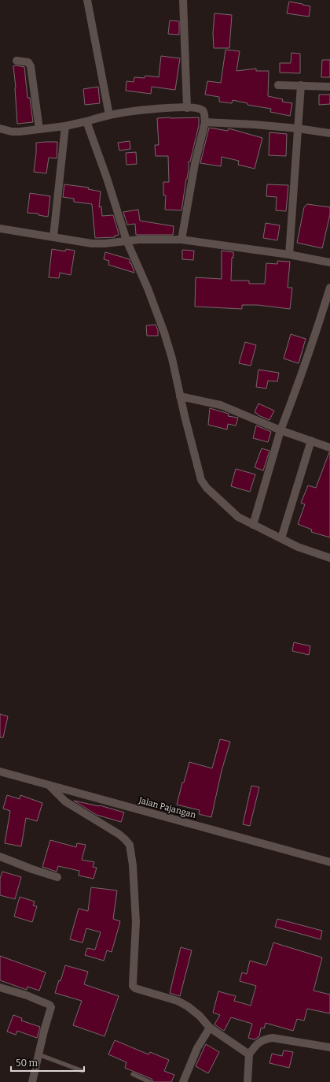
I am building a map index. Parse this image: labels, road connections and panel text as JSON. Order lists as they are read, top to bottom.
{
  "streets": {
    "street": ["Jalan Pajangan"]
  },
  "scale_bar": "50 m"
}
